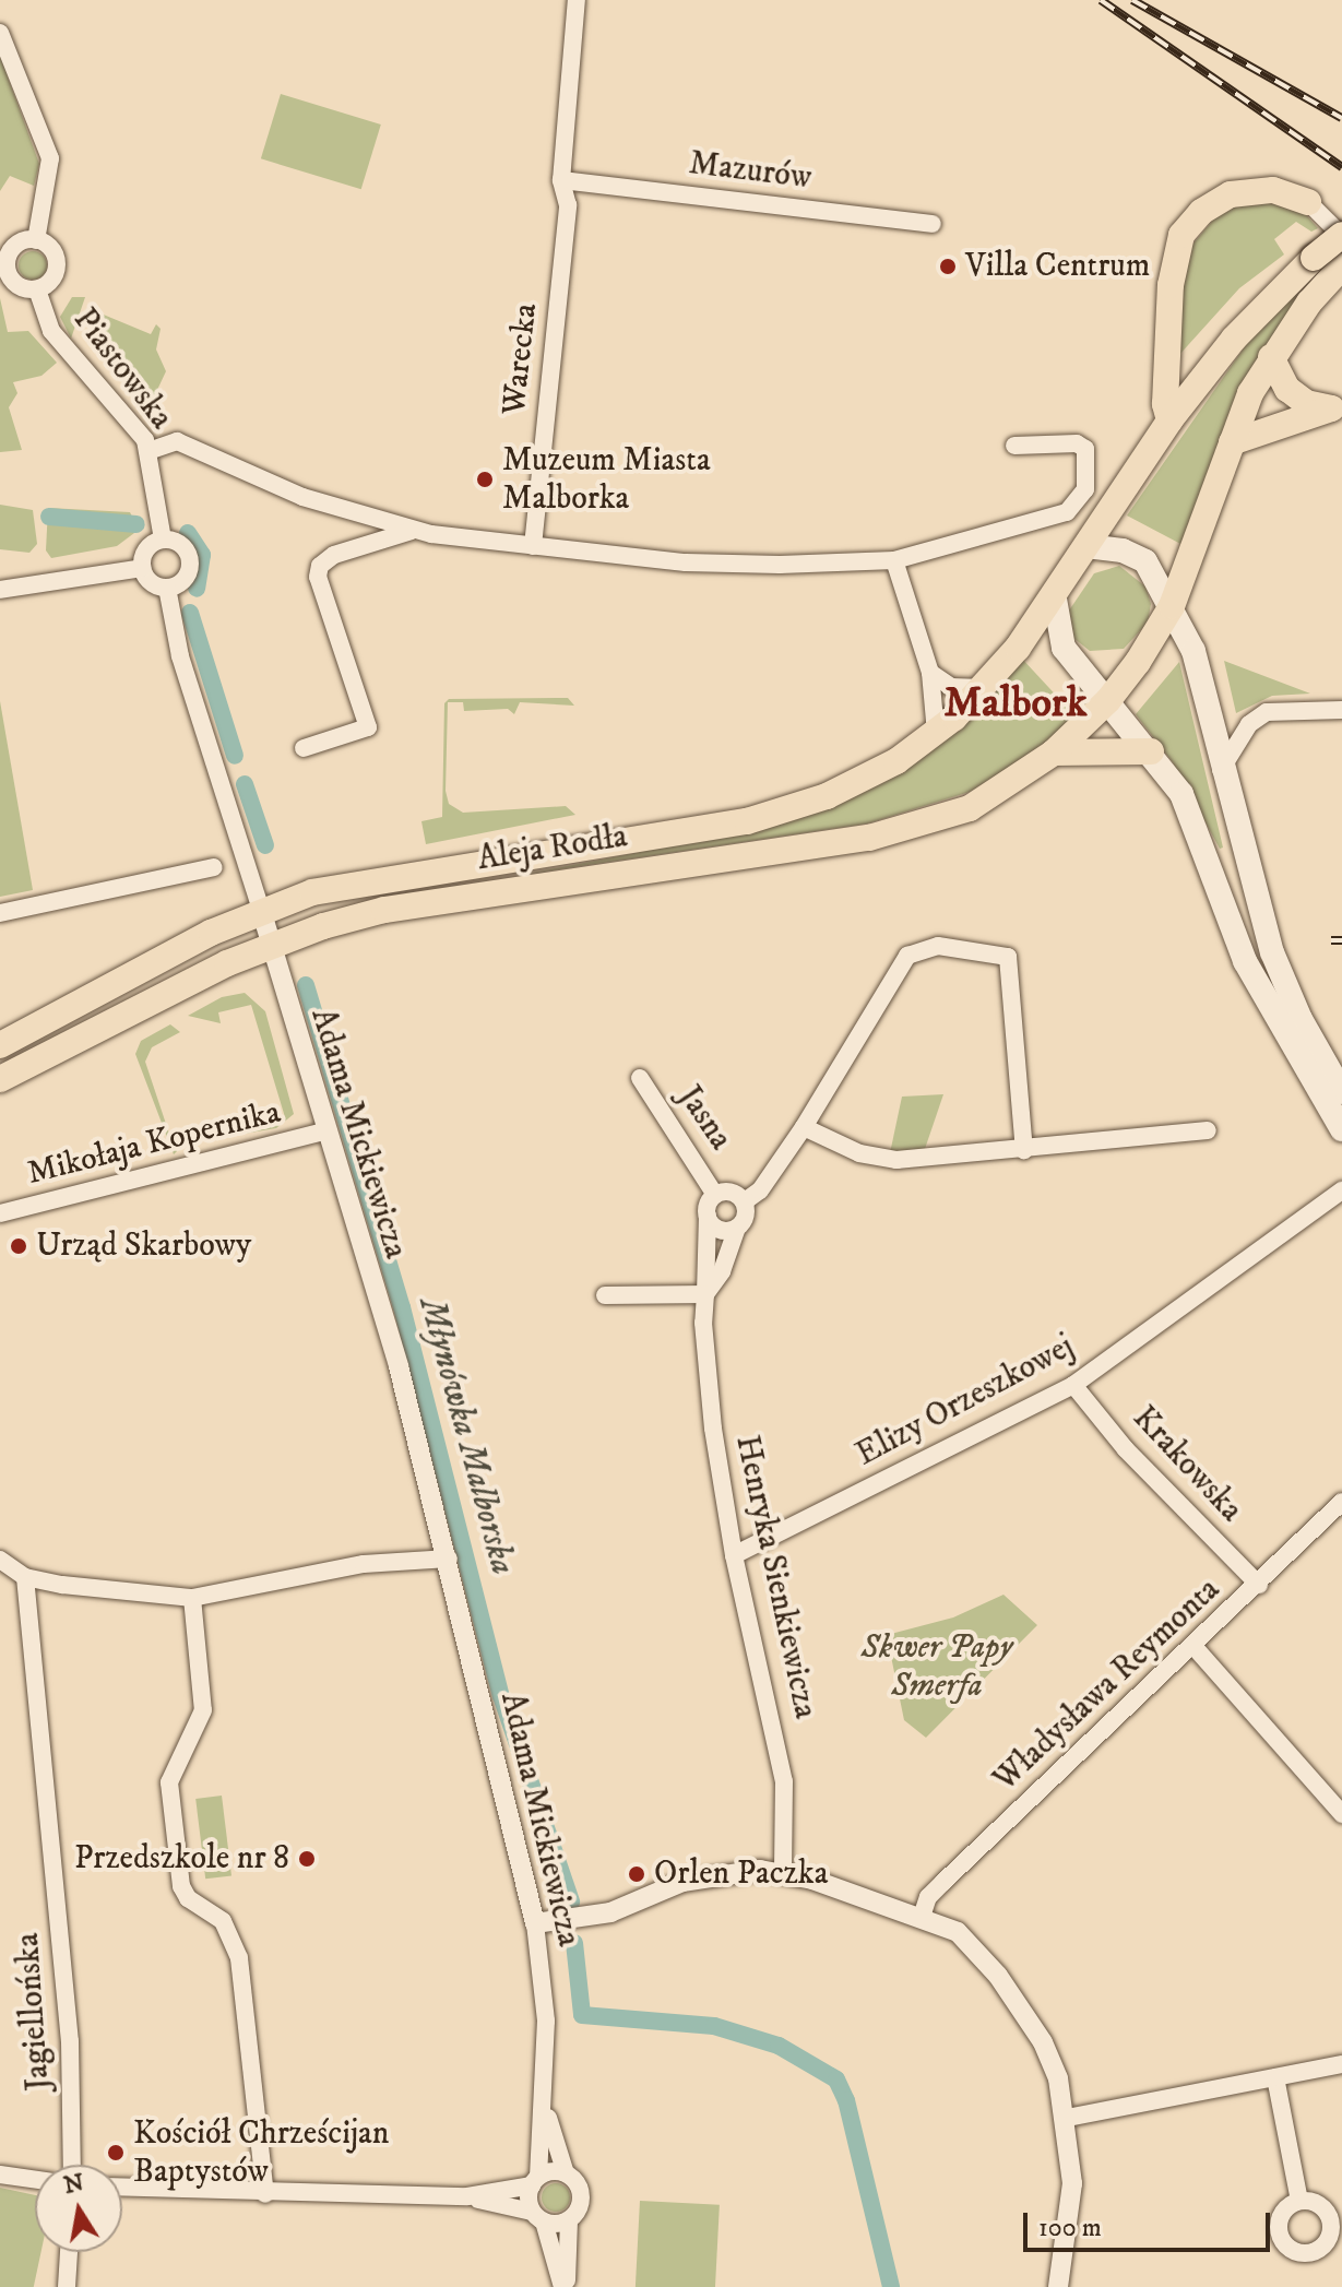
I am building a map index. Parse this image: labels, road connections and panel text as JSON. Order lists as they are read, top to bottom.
{
  "streets": {
    "main road": ["Aleja Rodła"],
    "street": [
      "Mazurów",
      "Warecka",
      "Piastowska",
      "Jasna",
      "Adama Mickiewicza",
      "Mikołaja Kopernika",
      "Elizy Orzeszkowej",
      "Krakowska",
      "Henryka Sienkiewicza",
      "Władysława Reymonta",
      "Jagiellońska"
    ]
  },
  "crossings": [
    ["Mazurów", "Warecka"],
    ["Piastowska", "Adama Mickiewicza"],
    ["Aleja Rodła", "Adama Mickiewicza"],
    ["Jasna", "Henryka Sienkiewicza"],
    ["Adama Mickiewicza", "Mikołaja Kopernika"],
    ["Elizy Orzeszkowej", "Krakowska"],
    ["Elizy Orzeszkowej", "Henryka Sienkiewicza"],
    ["Krakowska", "Władysława Reymonta"]
  ],
  "districts": ["Malbork"],
  "water": ["Młynówka Malborska"],
  "parks": ["Skwer Papy Smerfa"],
  "places": [
    "Villa Centrum",
    "Muzeum Miasta Malborka",
    "Urząd Skarbowy",
    "Przedszkole nr 8",
    "Orlen Paczka",
    "Kościół Chrześcijan Baptystów"
  ],
  "scale_bar": "100 m",
  "north": "top"
}
